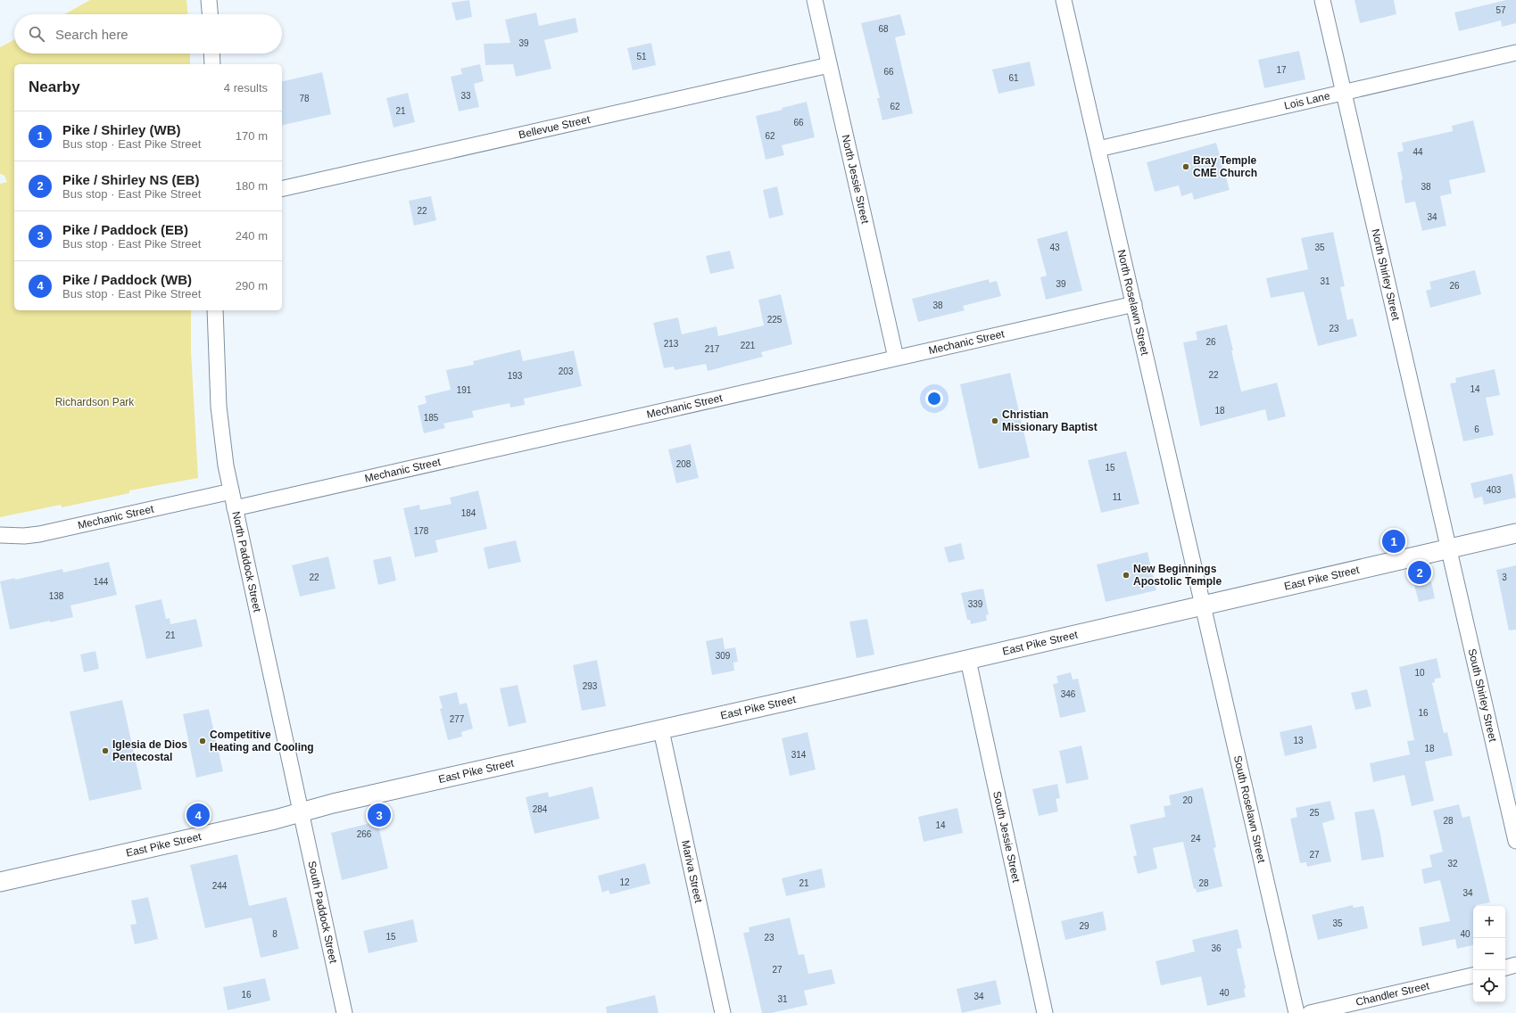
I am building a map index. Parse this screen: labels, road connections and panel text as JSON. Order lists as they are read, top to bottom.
{
  "streets": {
    "street": [
      "Lois Lane",
      "Bellevue Street",
      "North Jessie Street",
      "North Shirley Street",
      "North Roselawn Street",
      "Mechanic Street",
      "North Paddock Street",
      "East Pike Street",
      "South Shirley Street",
      "South Roselawn Street",
      "South Jessie Street",
      "Mariva Street",
      "South Paddock Street",
      "Chandler Street"
    ]
  },
  "crossings": [
    ["Lois Lane", "North Shirley Street"],
    ["Lois Lane", "North Roselawn Street"],
    ["Bellevue Street", "North Jessie Street"],
    ["North Jessie Street", "Mechanic Street"],
    ["North Shirley Street", "East Pike Street"],
    ["North Shirley Street", "South Shirley Street"],
    ["North Roselawn Street", "Mechanic Street"],
    ["North Roselawn Street", "East Pike Street"],
    ["North Roselawn Street", "South Roselawn Street"],
    ["Mechanic Street", "North Paddock Street"],
    ["North Paddock Street", "East Pike Street"],
    ["North Paddock Street", "South Paddock Street"],
    ["East Pike Street", "South Shirley Street"],
    ["East Pike Street", "South Roselawn Street"],
    ["East Pike Street", "South Jessie Street"],
    ["East Pike Street", "Mariva Street"],
    ["East Pike Street", "South Paddock Street"]
  ],
  "parks": ["Richardson Park"],
  "places": [
    "Bray Temple CME Church",
    "Christian Missionary Baptist",
    "New Beginnings Apostolic Temple",
    "Competitive Heating and Cooling",
    "Iglesia de Dios Pentecostal"
  ],
  "house_numbers": [
    "57",
    "68",
    "39",
    "51",
    "17",
    "66",
    "61",
    "33",
    "78",
    "62",
    "21",
    "66",
    "62",
    "44",
    "38",
    "22",
    "34",
    "43",
    "35",
    "31",
    "39",
    "26",
    "38",
    "225",
    "23",
    "26",
    "213",
    "221",
    "217",
    "203",
    "22",
    "193",
    "14",
    "191",
    "18",
    "185",
    "6",
    "208",
    "15",
    "403",
    "11",
    "184",
    "178",
    "22",
    "3",
    "144",
    "138",
    "339",
    "21",
    "309",
    "10",
    "293",
    "346",
    "16",
    "277",
    "13",
    "18",
    "314",
    "20",
    "284",
    "25",
    "28",
    "14",
    "266",
    "24",
    "27",
    "32",
    "12",
    "21",
    "28",
    "244",
    "34",
    "35",
    "29",
    "8",
    "40",
    "15",
    "23",
    "36",
    "27",
    "40",
    "16",
    "34",
    "31"
  ],
  "page": {
    "search": "Search here",
    "heading": ["Nearby", "4 results"],
    "list": [
      {
        "mark": "1",
        "name": "Pike / Shirley (WB)",
        "note": "Bus stop · East Pike Street",
        "value": "170 m"
      },
      {
        "mark": "2",
        "name": "Pike / Shirley NS (EB)",
        "note": "Bus stop · East Pike Street",
        "value": "180 m"
      },
      {
        "mark": "3",
        "name": "Pike / Paddock (EB)",
        "note": "Bus stop · East Pike Street",
        "value": "240 m"
      },
      {
        "mark": "4",
        "name": "Pike / Paddock (WB)",
        "note": "Bus stop · East Pike Street",
        "value": "290 m"
      }
    ],
    "pins": [
      "1",
      "2",
      "3",
      "4"
    ],
    "map_buttons": ["+", "−"]
  }
}
